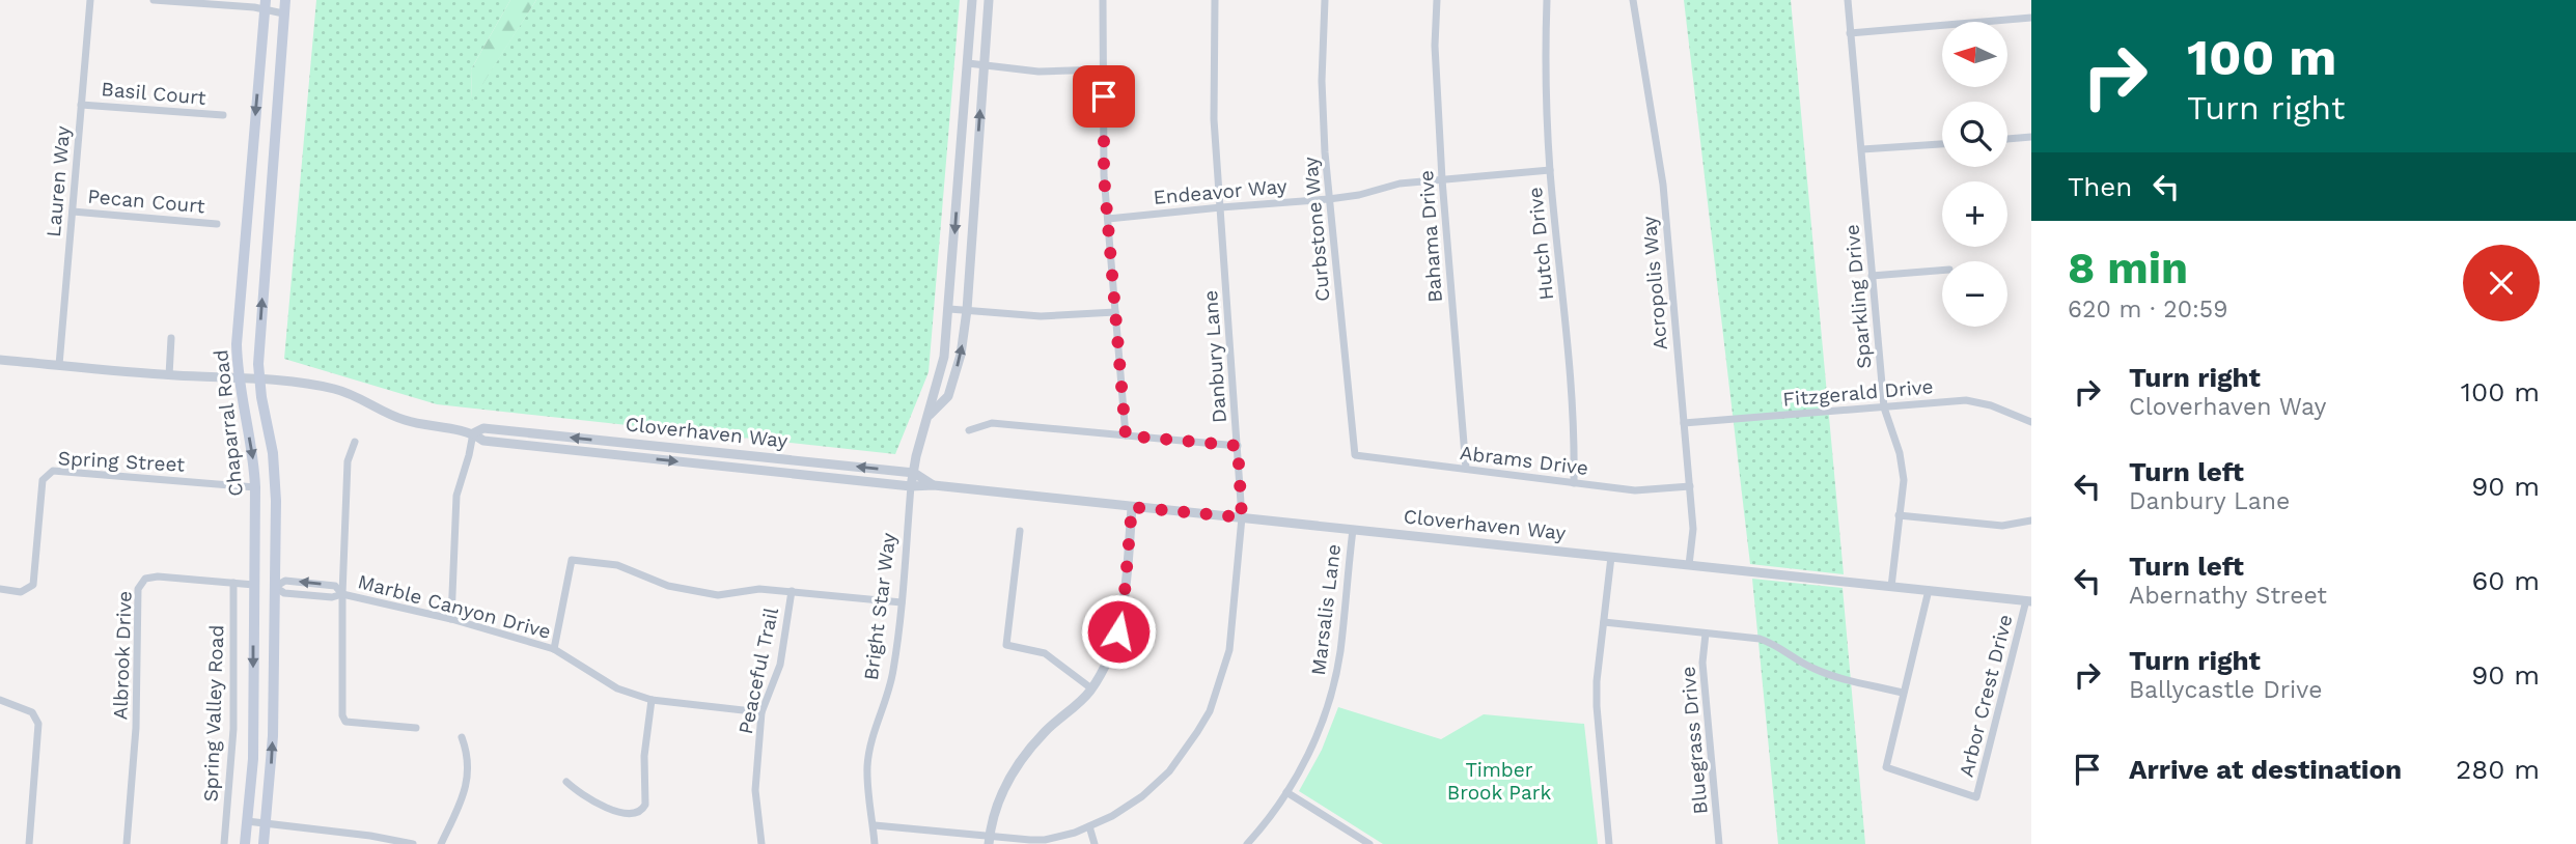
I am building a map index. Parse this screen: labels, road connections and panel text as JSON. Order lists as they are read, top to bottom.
{
  "streets": {
    "main road": ["Chaparral Road"],
    "street": [
      "Basil Court",
      "Lauren Way",
      "Endeavor Way",
      "Pecan Court",
      "Curbstone Way",
      "Bahama Drive",
      "Hutch Drive",
      "Acropolis Way",
      "Sparkling Drive",
      "Danbury Lane",
      "Fitzgerald Drive",
      "Cloverhaven Way",
      "Abrams Drive",
      "Spring Street",
      "Marble Canyon Drive",
      "Bright Star Way",
      "Marsalis Lane",
      "Albrook Drive",
      "Peaceful Trail",
      "Arbor Crest Drive",
      "Spring Valley Road",
      "Bluegrass Drive"
    ]
  },
  "crossings": [
    ["Basil Court", "Lauren Way"],
    ["Lauren Way", "Pecan Court"],
    ["Lauren Way", "Cloverhaven Way"],
    ["Endeavor Way", "Curbstone Way"],
    ["Endeavor Way", "Bahama Drive"],
    ["Endeavor Way", "Hutch Drive"],
    ["Endeavor Way", "Danbury Lane"],
    ["Curbstone Way", "Abrams Drive"],
    ["Bahama Drive", "Abrams Drive"],
    ["Hutch Drive", "Abrams Drive"],
    ["Acropolis Way", "Fitzgerald Drive"],
    ["Acropolis Way", "Cloverhaven Way"],
    ["Acropolis Way", "Abrams Drive"],
    ["Sparkling Drive", "Fitzgerald Drive"],
    ["Sparkling Drive", "Cloverhaven Way"],
    ["Danbury Lane", "Cloverhaven Way"],
    ["Danbury Lane", "Bright Star Way"],
    ["Chaparral Road", "Cloverhaven Way"],
    ["Chaparral Road", "Spring Street"],
    ["Chaparral Road", "Marble Canyon Drive"],
    ["Chaparral Road", "Albrook Drive"],
    ["Cloverhaven Way", "Bright Star Way"],
    ["Cloverhaven Way", "Marsalis Lane"],
    ["Cloverhaven Way", "Arbor Crest Drive"],
    ["Marble Canyon Drive", "Peaceful Trail"],
    ["Albrook Drive", "Spring Valley Road"]
  ],
  "parks": ["Timber Brook Park"],
  "north": "left",
  "page": {
    "turn": ["100 m", "Turn right"],
    "map_buttons": ["+", "−"],
    "then": "Then",
    "heading": ["8 min", "620 m · 20:59"],
    "list": [
      {
        "name": "Turn right",
        "note": "Cloverhaven Way",
        "value": "100 m"
      },
      {
        "name": "Turn left",
        "note": "Danbury Lane",
        "value": "90 m"
      },
      {
        "name": "Turn left",
        "note": "Abernathy Street",
        "value": "60 m"
      },
      {
        "name": "Turn right",
        "note": "Ballycastle Drive",
        "value": "90 m"
      },
      {
        "name": "Arrive at destination",
        "value": "280 m"
      }
    ]
  }
}
